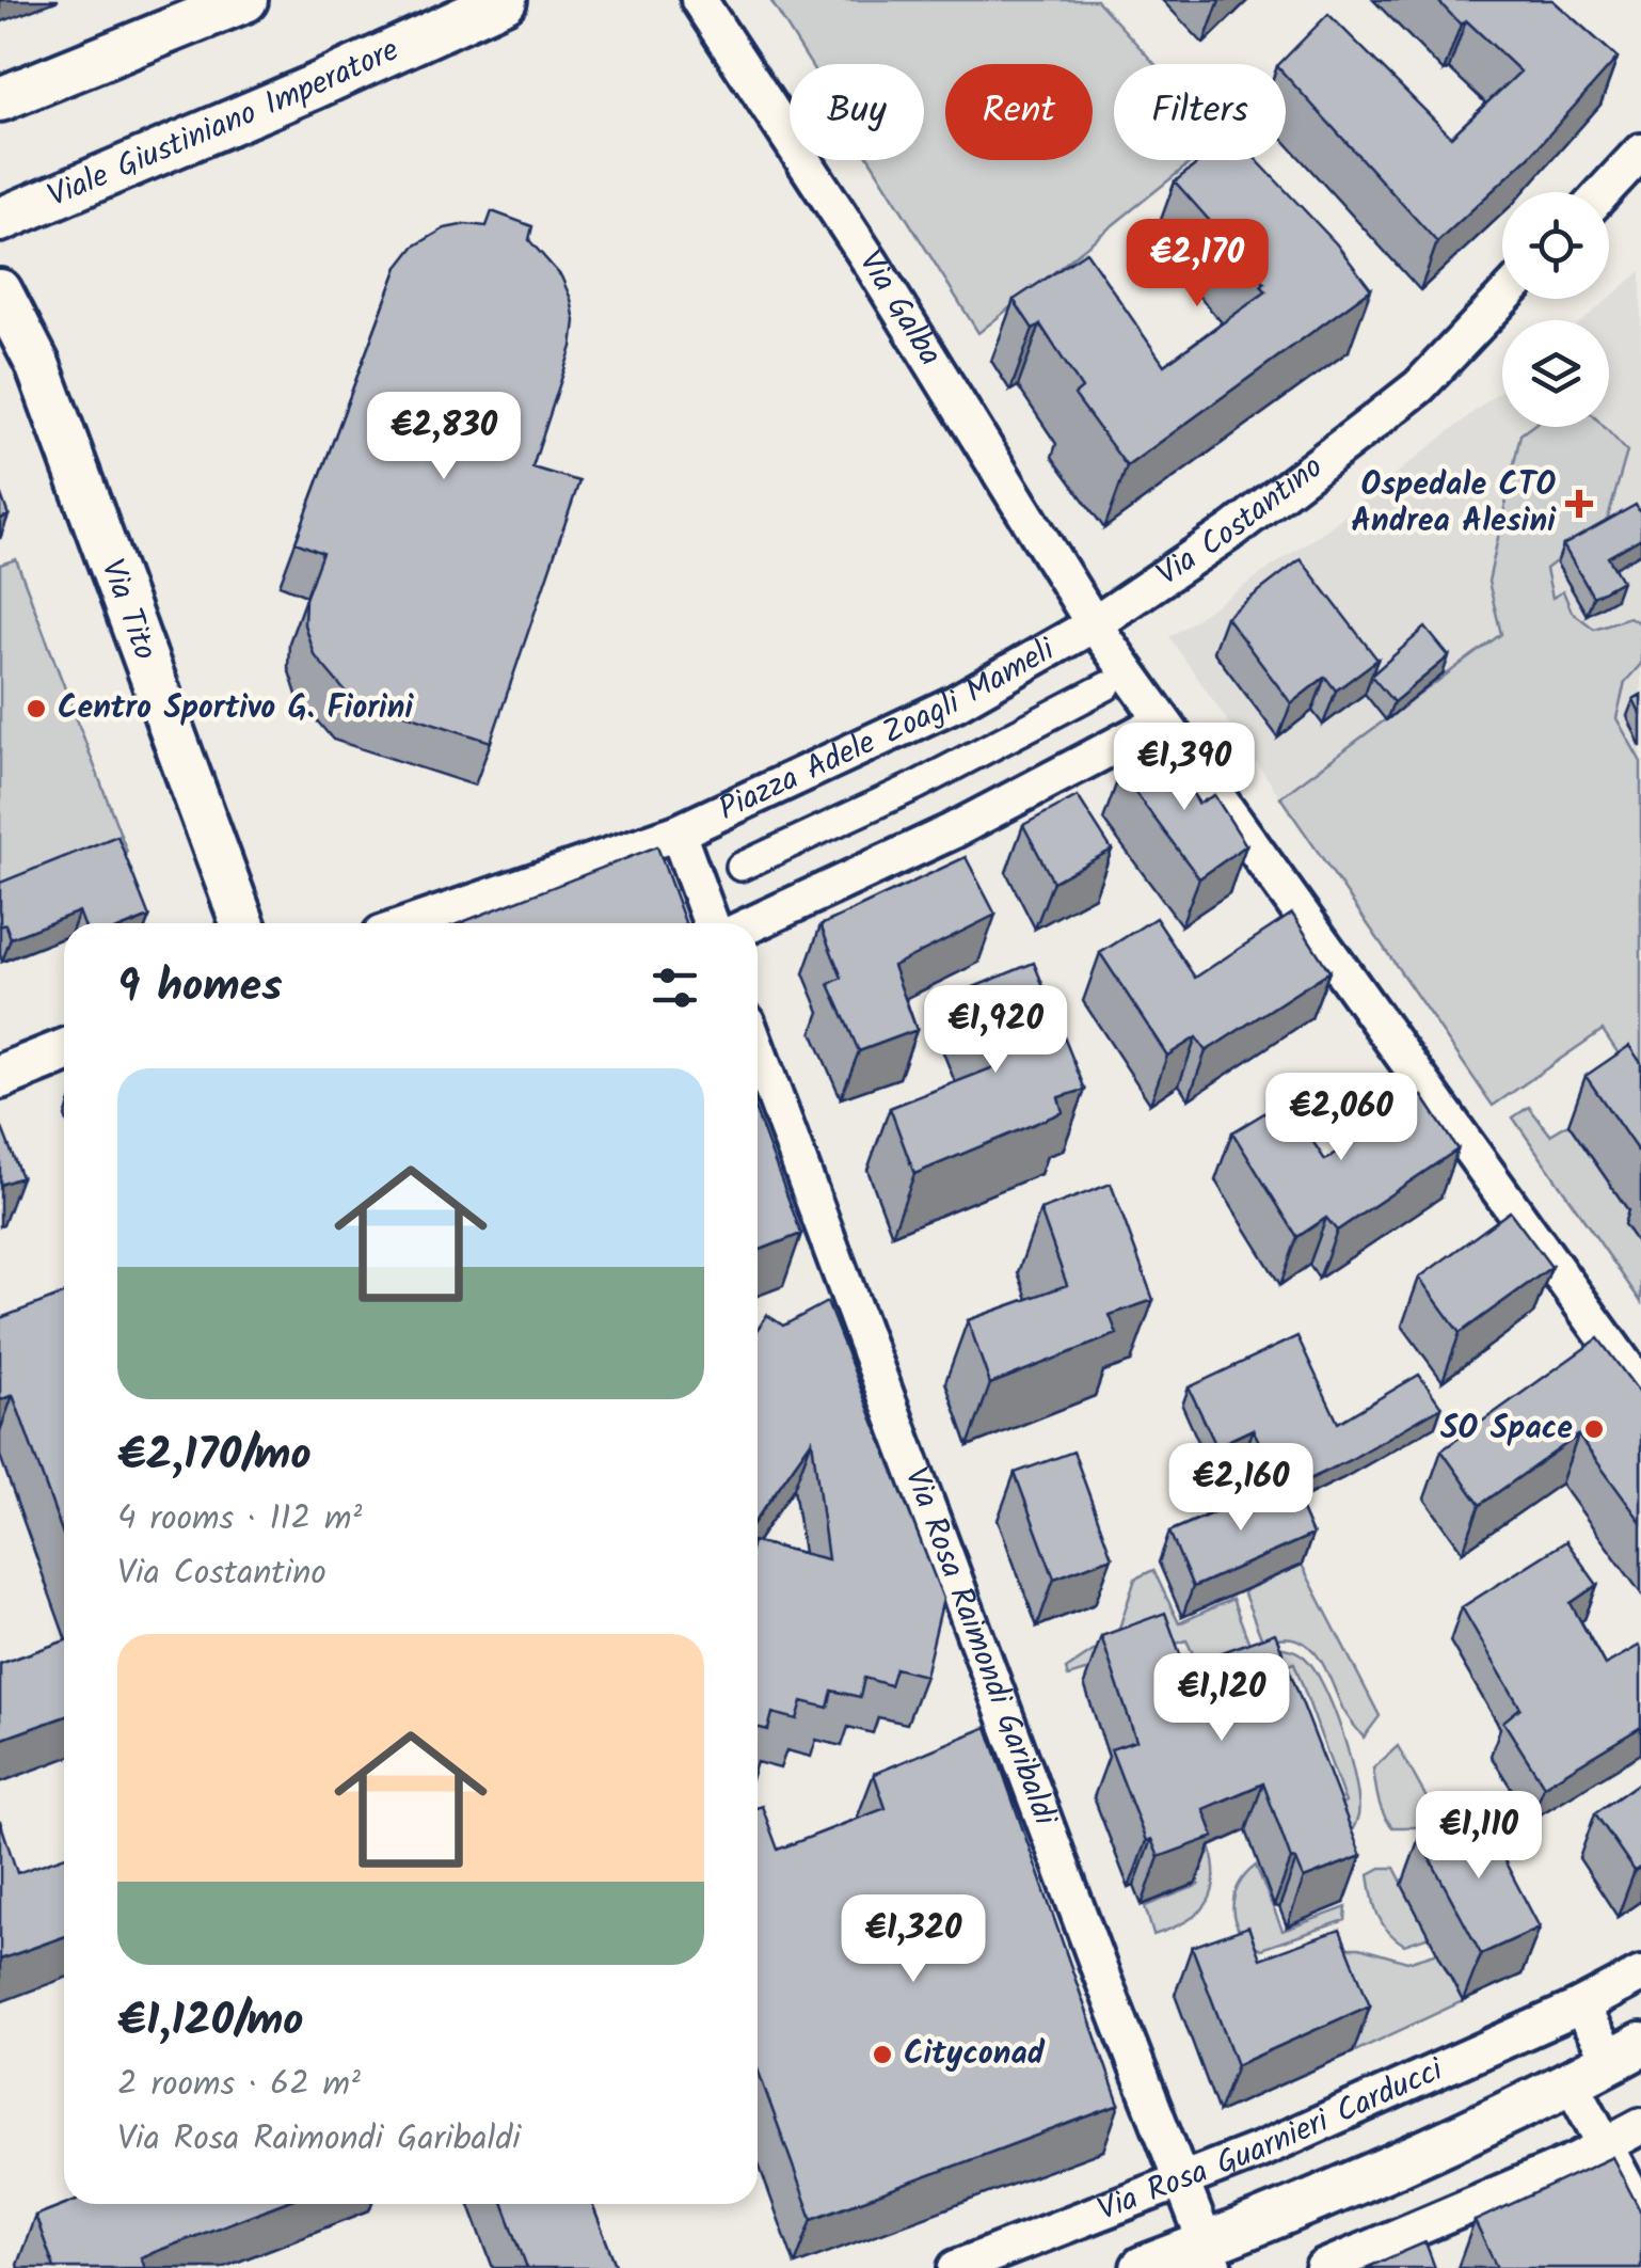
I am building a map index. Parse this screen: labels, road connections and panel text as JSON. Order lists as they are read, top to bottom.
{
  "streets": {
    "street": [
      "Viale Giustiniano Imperatore",
      "Via Galba",
      "Via Costantino",
      "Via Tito",
      "Piazza Adele Zoagli Mameli",
      "Via Rosa Raimondi Garibaldi",
      "Via Rosa Guarnieri Carducci"
    ]
  },
  "crossings": [
    ["Via Galba", "Via Costantino"],
    ["Via Galba", "Piazza Adele Zoagli Mameli"],
    ["Via Costantino", "Piazza Adele Zoagli Mameli"],
    ["Via Rosa Raimondi Garibaldi", "Via Rosa Guarnieri Carducci"]
  ],
  "places": {
    "health": ["Ospedale CTO Andrea Alesini"],
    "other": ["Centro Sportivo G. Fiorini", "SO Space", "Cityconad"]
  },
  "page": {
    "chip": ["Buy", "Rent", "Filters"],
    "price": [
      "€2,170",
      "€2,830",
      "€1,390",
      "€1,920",
      "€2,060",
      "€2,160",
      "€1,120",
      "€1,110",
      "€1,320"
    ],
    "heading": "9 homes",
    "list": [
      {
        "name": "€2,170/mo",
        "note": "4 rooms · 112 m² · Via Costantino"
      },
      {
        "name": "€1,120/mo",
        "note": "2 rooms · 62 m² · Via Rosa Raimondi Garibaldi"
      }
    ]
  }
}
